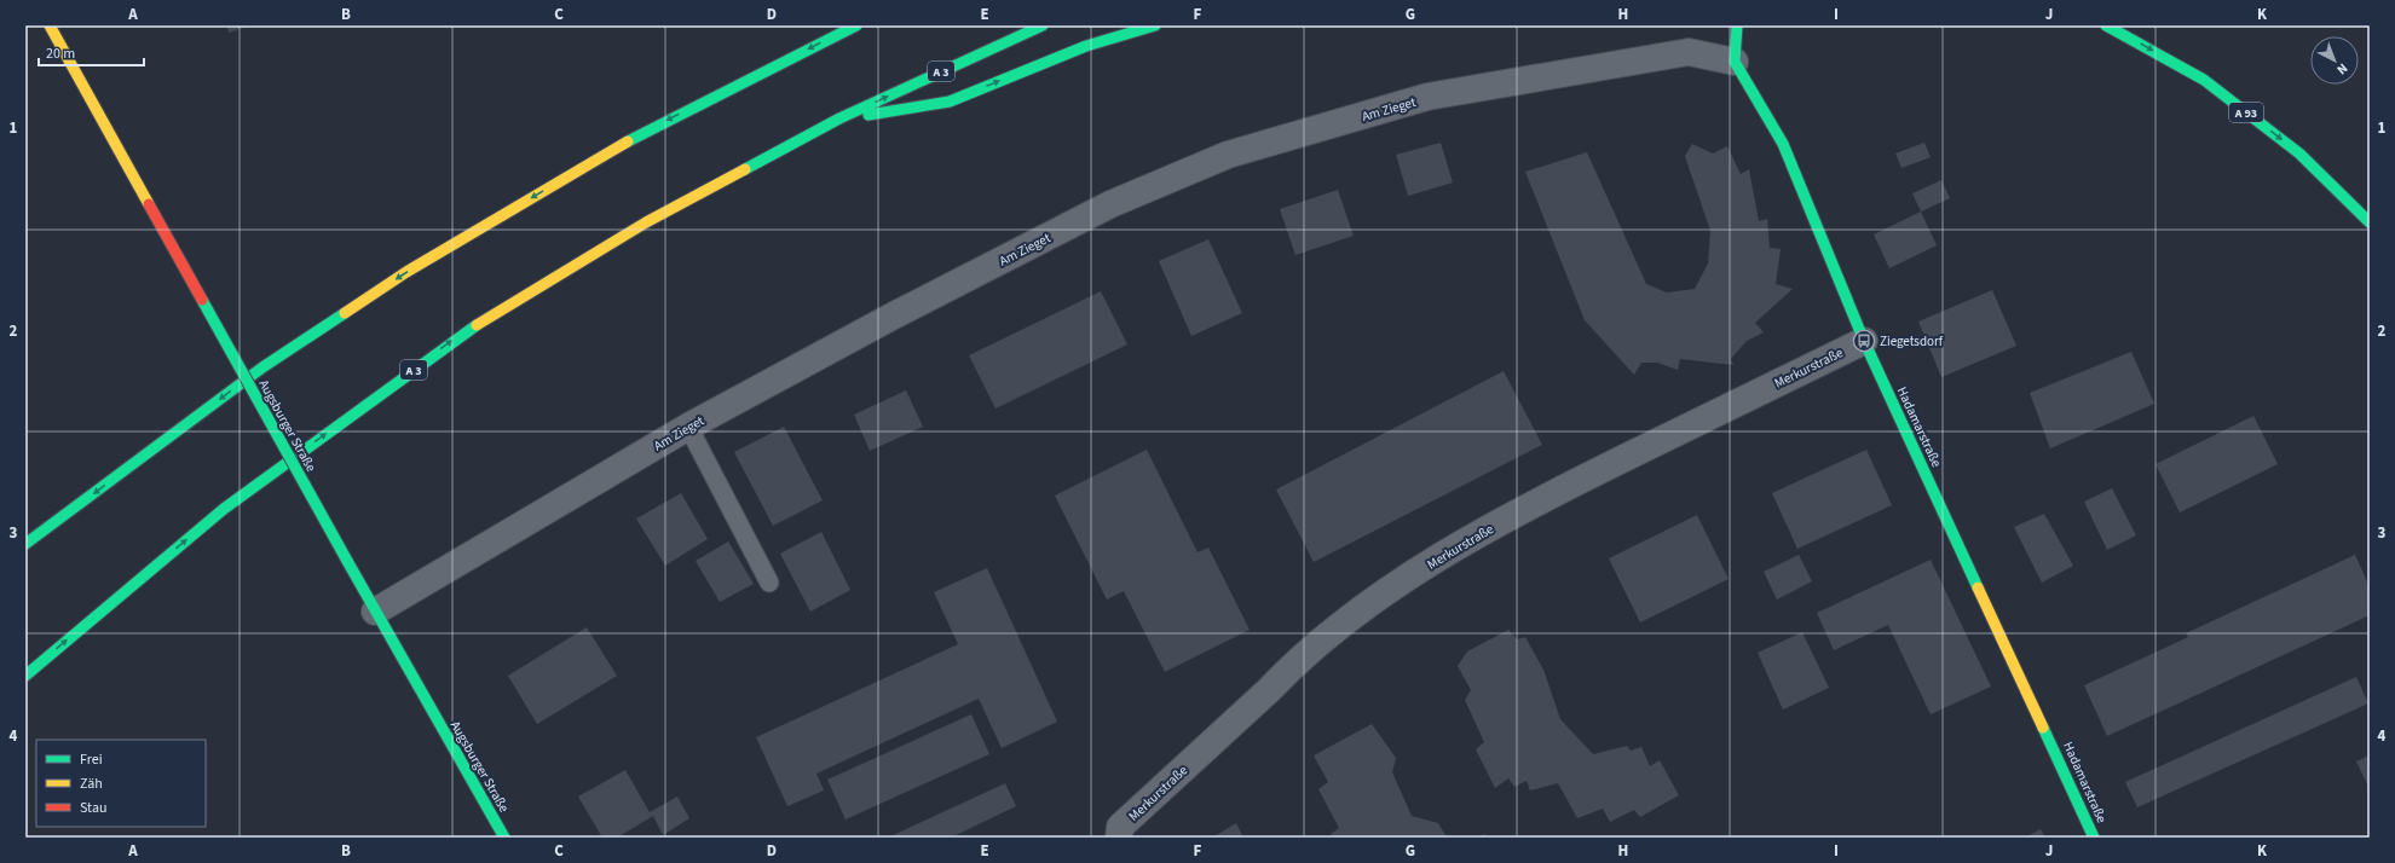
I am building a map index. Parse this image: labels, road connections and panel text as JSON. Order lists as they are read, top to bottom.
{
  "streets": {
    "main road": [
      "A 3",
      "A 93",
      "Augsburger Straße",
      "Hadamarstraße"
    ],
    "street": ["Am Zieget", "Merkurstraße"]
  },
  "crossings": [
    ["Am Zieget", "Augsburger Straße"],
    ["Am Zieget", "Hadamarstraße"],
    ["Merkurstraße", "Hadamarstraße"]
  ],
  "places": {
    "bus stop": ["Ziegetsdorf"]
  },
  "legend": ["Frei", "Zäh", "Stau"],
  "scale_bar": "20 m",
  "north": "bottom right",
  "grid": {
    "columns": [
      "A",
      "B",
      "C",
      "D",
      "E",
      "F",
      "G",
      "H",
      "I",
      "J",
      "K"
    ],
    "rows": [
      "1",
      "2",
      "3",
      "4"
    ]
  }
}
